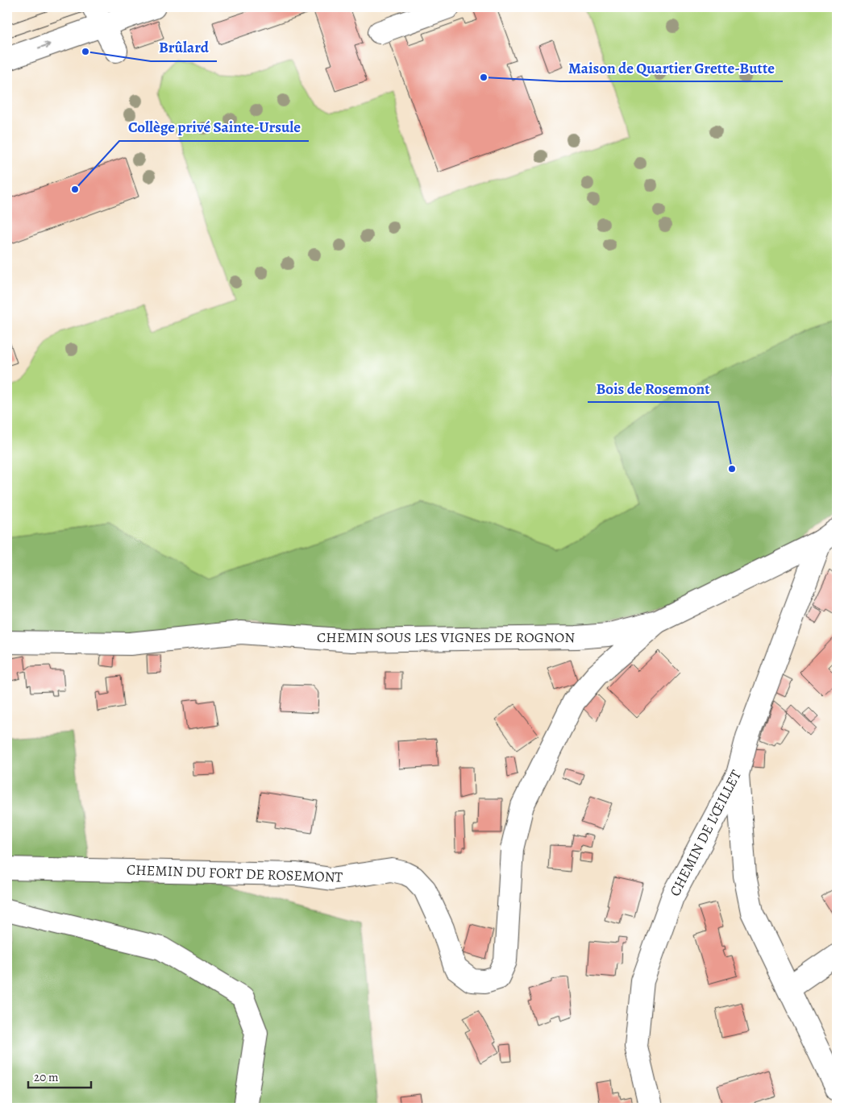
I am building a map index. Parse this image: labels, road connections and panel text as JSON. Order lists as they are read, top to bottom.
{
  "streets": {
    "street": ["CHEMIN SOUS LES VIGNES DE ROGNON", "CHEMIN DE L'ŒILLET", "CHEMIN DU FORT DE ROSEMONT"]
  },
  "crossings": [
    ["CHEMIN SOUS LES VIGNES DE ROGNON", "CHEMIN DE L'ŒILLET"],
    ["CHEMIN SOUS LES VIGNES DE ROGNON", "CHEMIN DU FORT DE ROSEMONT"]
  ],
  "places": [
    "Brûlard",
    "Maison de Quartier Grette-Butte",
    "Collège privé Sainte-Ursule",
    "Bois de Rosemont"
  ],
  "scale_bar": "20 m"
}
